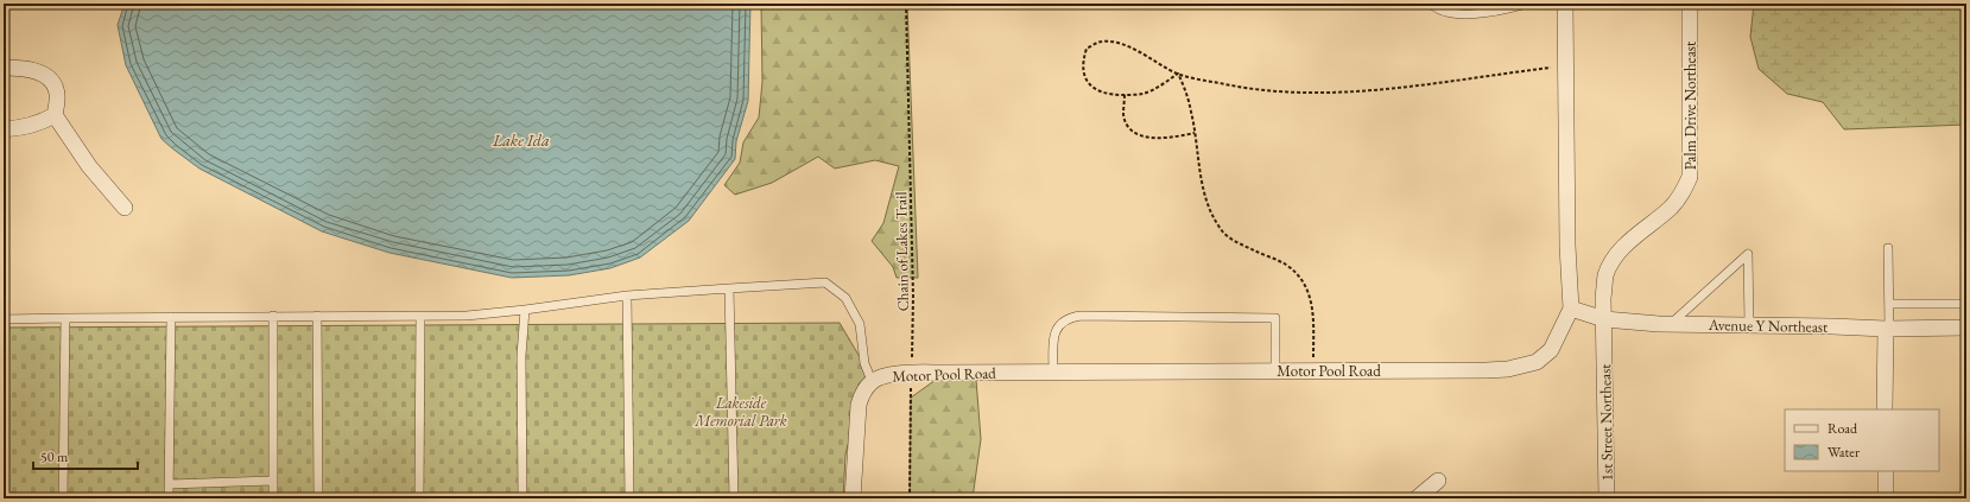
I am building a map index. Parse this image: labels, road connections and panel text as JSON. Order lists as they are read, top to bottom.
{
  "streets": {
    "street": [
      "Palm Drive Northeast",
      "Avenue Y Northeast",
      "Motor Pool Road",
      "1st Street Northeast"
    ],
    "path": ["Chain of Lakes Trail"]
  },
  "crossings": [
    ["Palm Drive Northeast", "Avenue Y Northeast"],
    ["Palm Drive Northeast", "1st Street Northeast"],
    ["Chain of Lakes Trail", "Motor Pool Road"],
    ["Avenue Y Northeast", "Motor Pool Road"]
  ],
  "water": ["Lake Ida"],
  "parks": ["Lakeside Memorial Park"],
  "legend": ["Road", "Water"],
  "scale_bar": "50 m"
}
